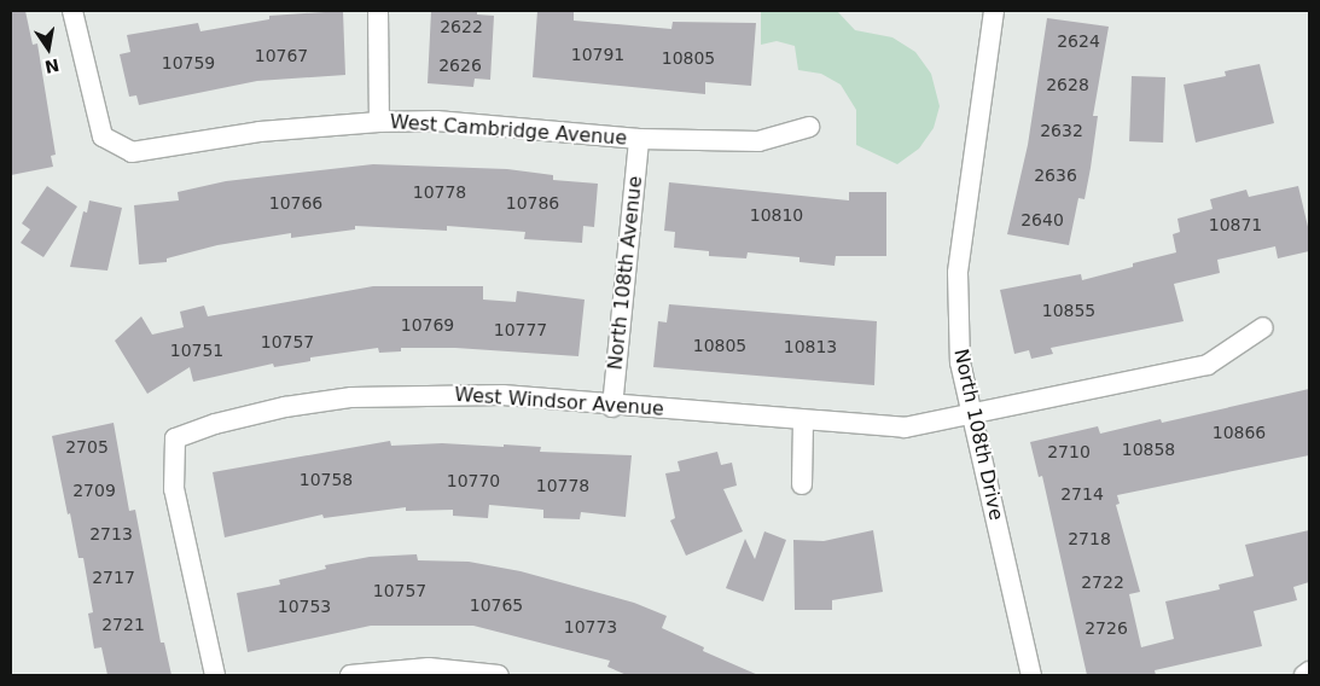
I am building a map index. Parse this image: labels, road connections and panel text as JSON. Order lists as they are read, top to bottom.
{
  "streets": {
    "street": [
      "West Cambridge Avenue",
      "North 108th Avenue",
      "West Windsor Avenue",
      "North 108th Drive"
    ]
  },
  "crossings": [
    ["West Cambridge Avenue", "North 108th Avenue"],
    ["North 108th Avenue", "West Windsor Avenue"],
    ["West Windsor Avenue", "North 108th Drive"]
  ],
  "house_numbers": [
    "2622",
    "2624",
    "10791",
    "10767",
    "10805",
    "10759",
    "2626",
    "2628",
    "2632",
    "2636",
    "10778",
    "10766",
    "10786",
    "10810",
    "2640",
    "10871",
    "10855",
    "10769",
    "10777",
    "10757",
    "10805",
    "10813",
    "10751",
    "10866",
    "2705",
    "10858",
    "2710",
    "10758",
    "10770",
    "10778",
    "2709",
    "2714",
    "2713",
    "2718",
    "2717",
    "2722",
    "10757",
    "10765",
    "10753",
    "2721",
    "10773",
    "2726"
  ],
  "north": "bottom"
}
